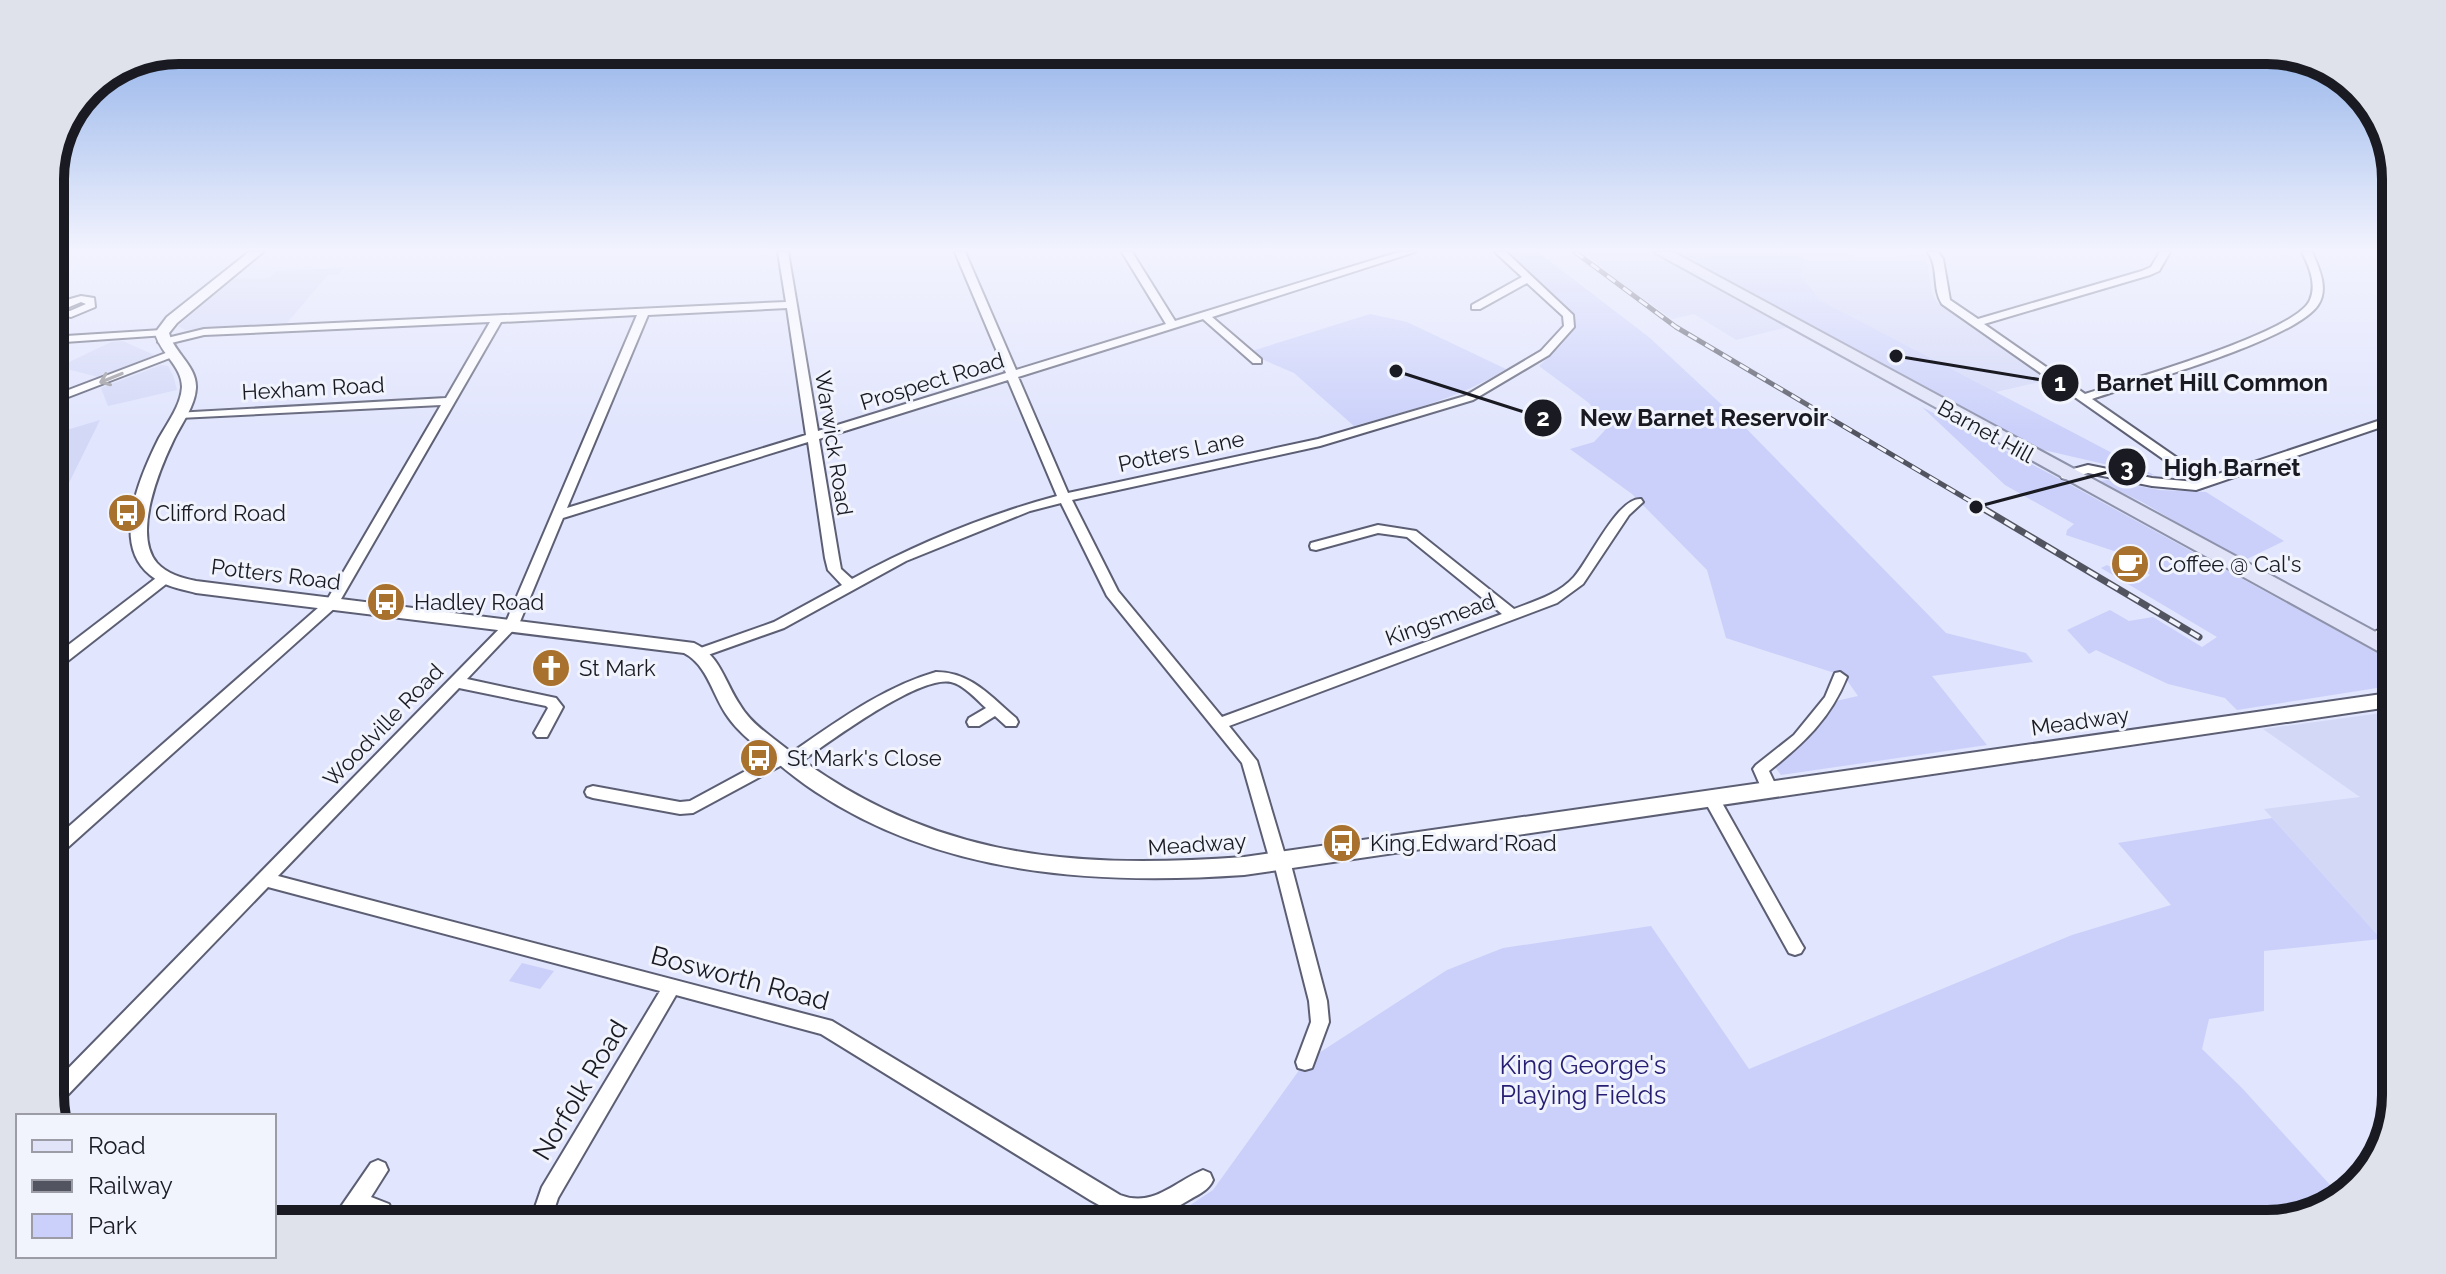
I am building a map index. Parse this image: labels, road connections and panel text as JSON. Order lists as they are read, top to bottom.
{
  "streets": {
    "main road": ["Barnet Hill"],
    "street": [
      "Prospect Road",
      "Hexham Road",
      "Warwick Road",
      "Potters Lane",
      "Potters Road",
      "Kingsmead",
      "Meadway",
      "Woodville Road",
      "Bosworth Road",
      "Norfolk Road"
    ]
  },
  "crossings": [
    ["Prospect Road", "Warwick Road"],
    ["Prospect Road", "Woodville Road"],
    ["Warwick Road", "Potters Lane"],
    ["Potters Lane", "Potters Road"],
    ["Potters Lane", "Meadway"],
    ["Potters Road", "Meadway"],
    ["Potters Road", "Woodville Road"],
    ["Woodville Road", "Bosworth Road"],
    ["Bosworth Road", "Norfolk Road"]
  ],
  "parks": ["King George's Playing Fields"],
  "places": {
    "other": ["Barnet Hill Common", "New Barnet Reservoir", "High Barnet"],
    "bus stop": [
      "Clifford Road",
      "Hadley Road",
      "St Mark's Close",
      "King Edward Road"
    ],
    "cafe": ["Coffee @ Cal's"],
    "church": ["St Mark"]
  },
  "legend": ["Road", "Railway", "Park"]
}
